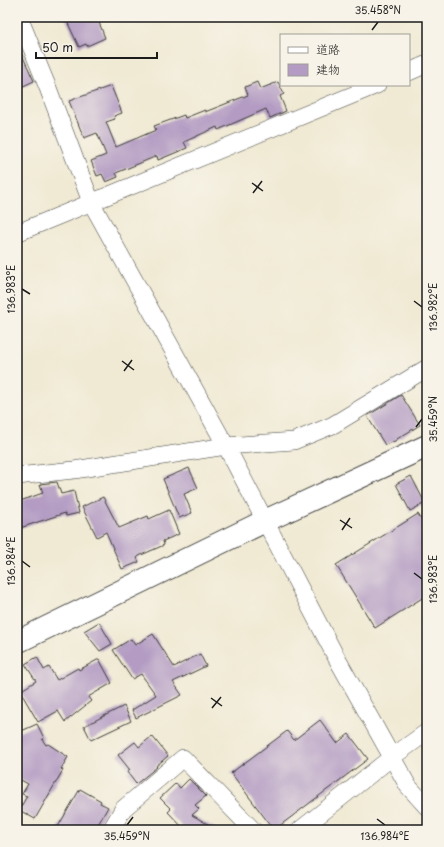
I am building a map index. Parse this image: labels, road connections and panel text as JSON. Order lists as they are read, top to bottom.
{
  "legend": ["道路", "建物"],
  "scale_bar": "50 m",
  "coordinates": [
    "35.458°N",
    "136.983°E",
    "136.982°E",
    "35.459°N",
    "136.984°E"
  ]
}
